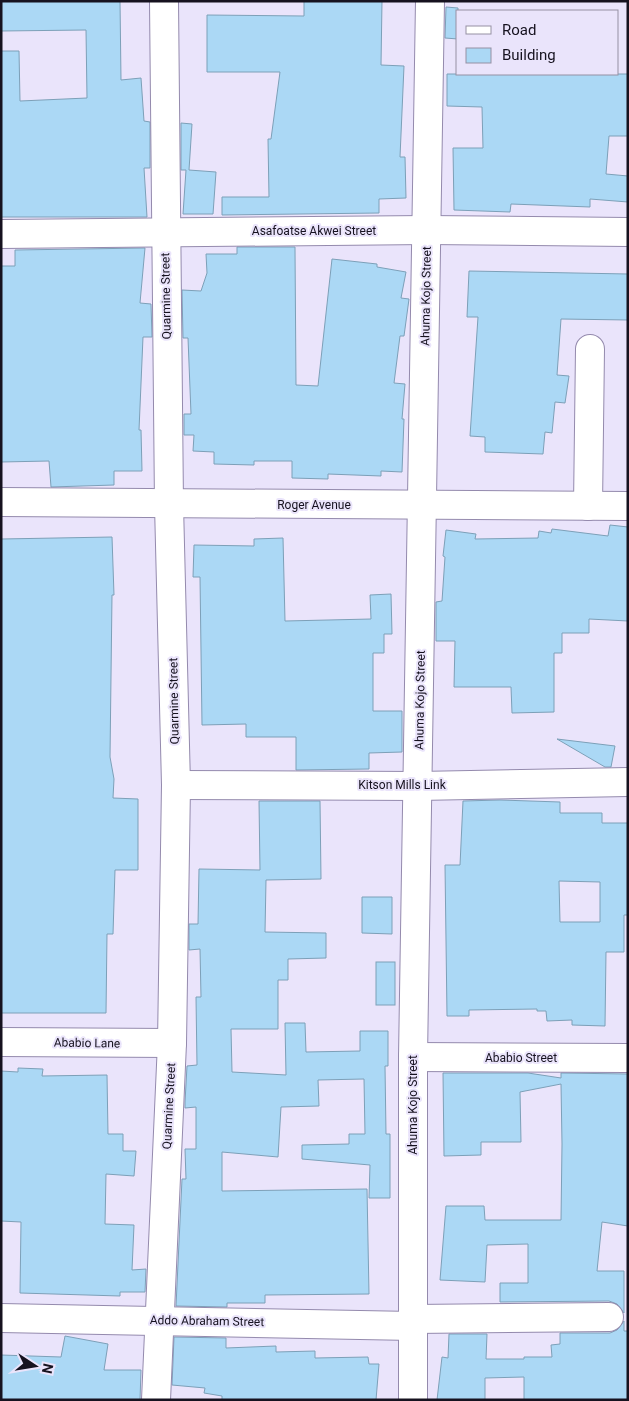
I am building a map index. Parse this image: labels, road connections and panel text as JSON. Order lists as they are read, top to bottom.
{
  "streets": {
    "street": [
      "Asafoatse Akwei Street",
      "Quarmine Street",
      "Ahuma Kojo Street",
      "Roger Avenue",
      "Kitson Mills Link",
      "Ababio Lane",
      "Ababio Street",
      "Addo Abraham Street"
    ]
  },
  "crossings": [
    ["Asafoatse Akwei Street", "Quarmine Street"],
    ["Asafoatse Akwei Street", "Ahuma Kojo Street"],
    ["Quarmine Street", "Roger Avenue"],
    ["Quarmine Street", "Kitson Mills Link"],
    ["Quarmine Street", "Ababio Lane"],
    ["Quarmine Street", "Addo Abraham Street"],
    ["Ahuma Kojo Street", "Roger Avenue"],
    ["Ahuma Kojo Street", "Kitson Mills Link"],
    ["Ahuma Kojo Street", "Ababio Street"],
    ["Ahuma Kojo Street", "Addo Abraham Street"]
  ],
  "legend": ["Road", "Building"],
  "north": "right"
}
